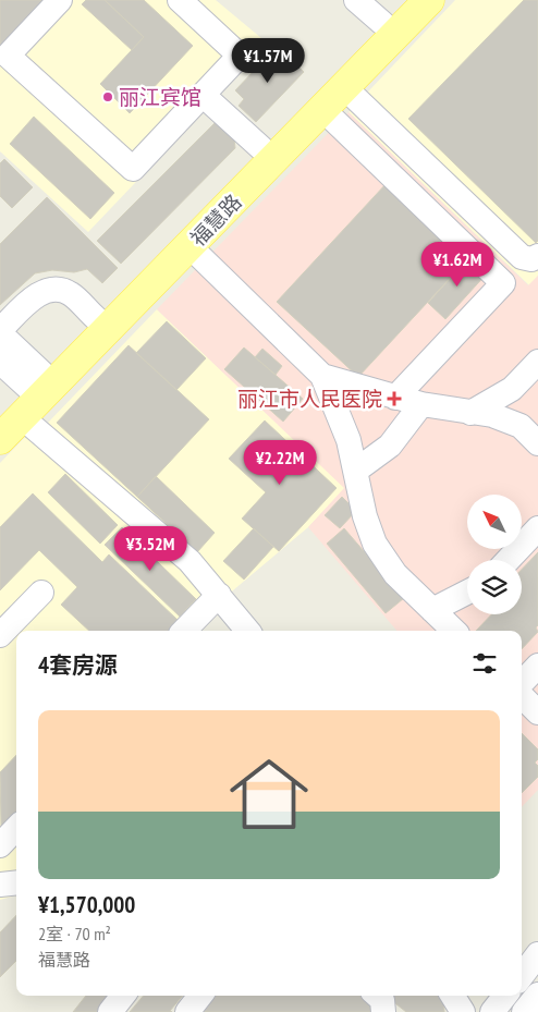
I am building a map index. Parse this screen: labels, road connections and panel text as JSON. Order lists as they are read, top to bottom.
{
  "streets": {
    "main road": ["福慧路"]
  },
  "places": {
    "other": ["丽江宾馆"],
    "health": ["丽江市人民医院"]
  },
  "north": "top left",
  "page": {
    "price": [
      "¥1.57M",
      "¥1.62M",
      "¥2.22M",
      "¥3.52M"
    ],
    "heading": "4套房源",
    "list": [
      {
        "name": "¥1,570,000",
        "note": "2室 · 70 m² · 福慧路"
      }
    ]
  }
}
